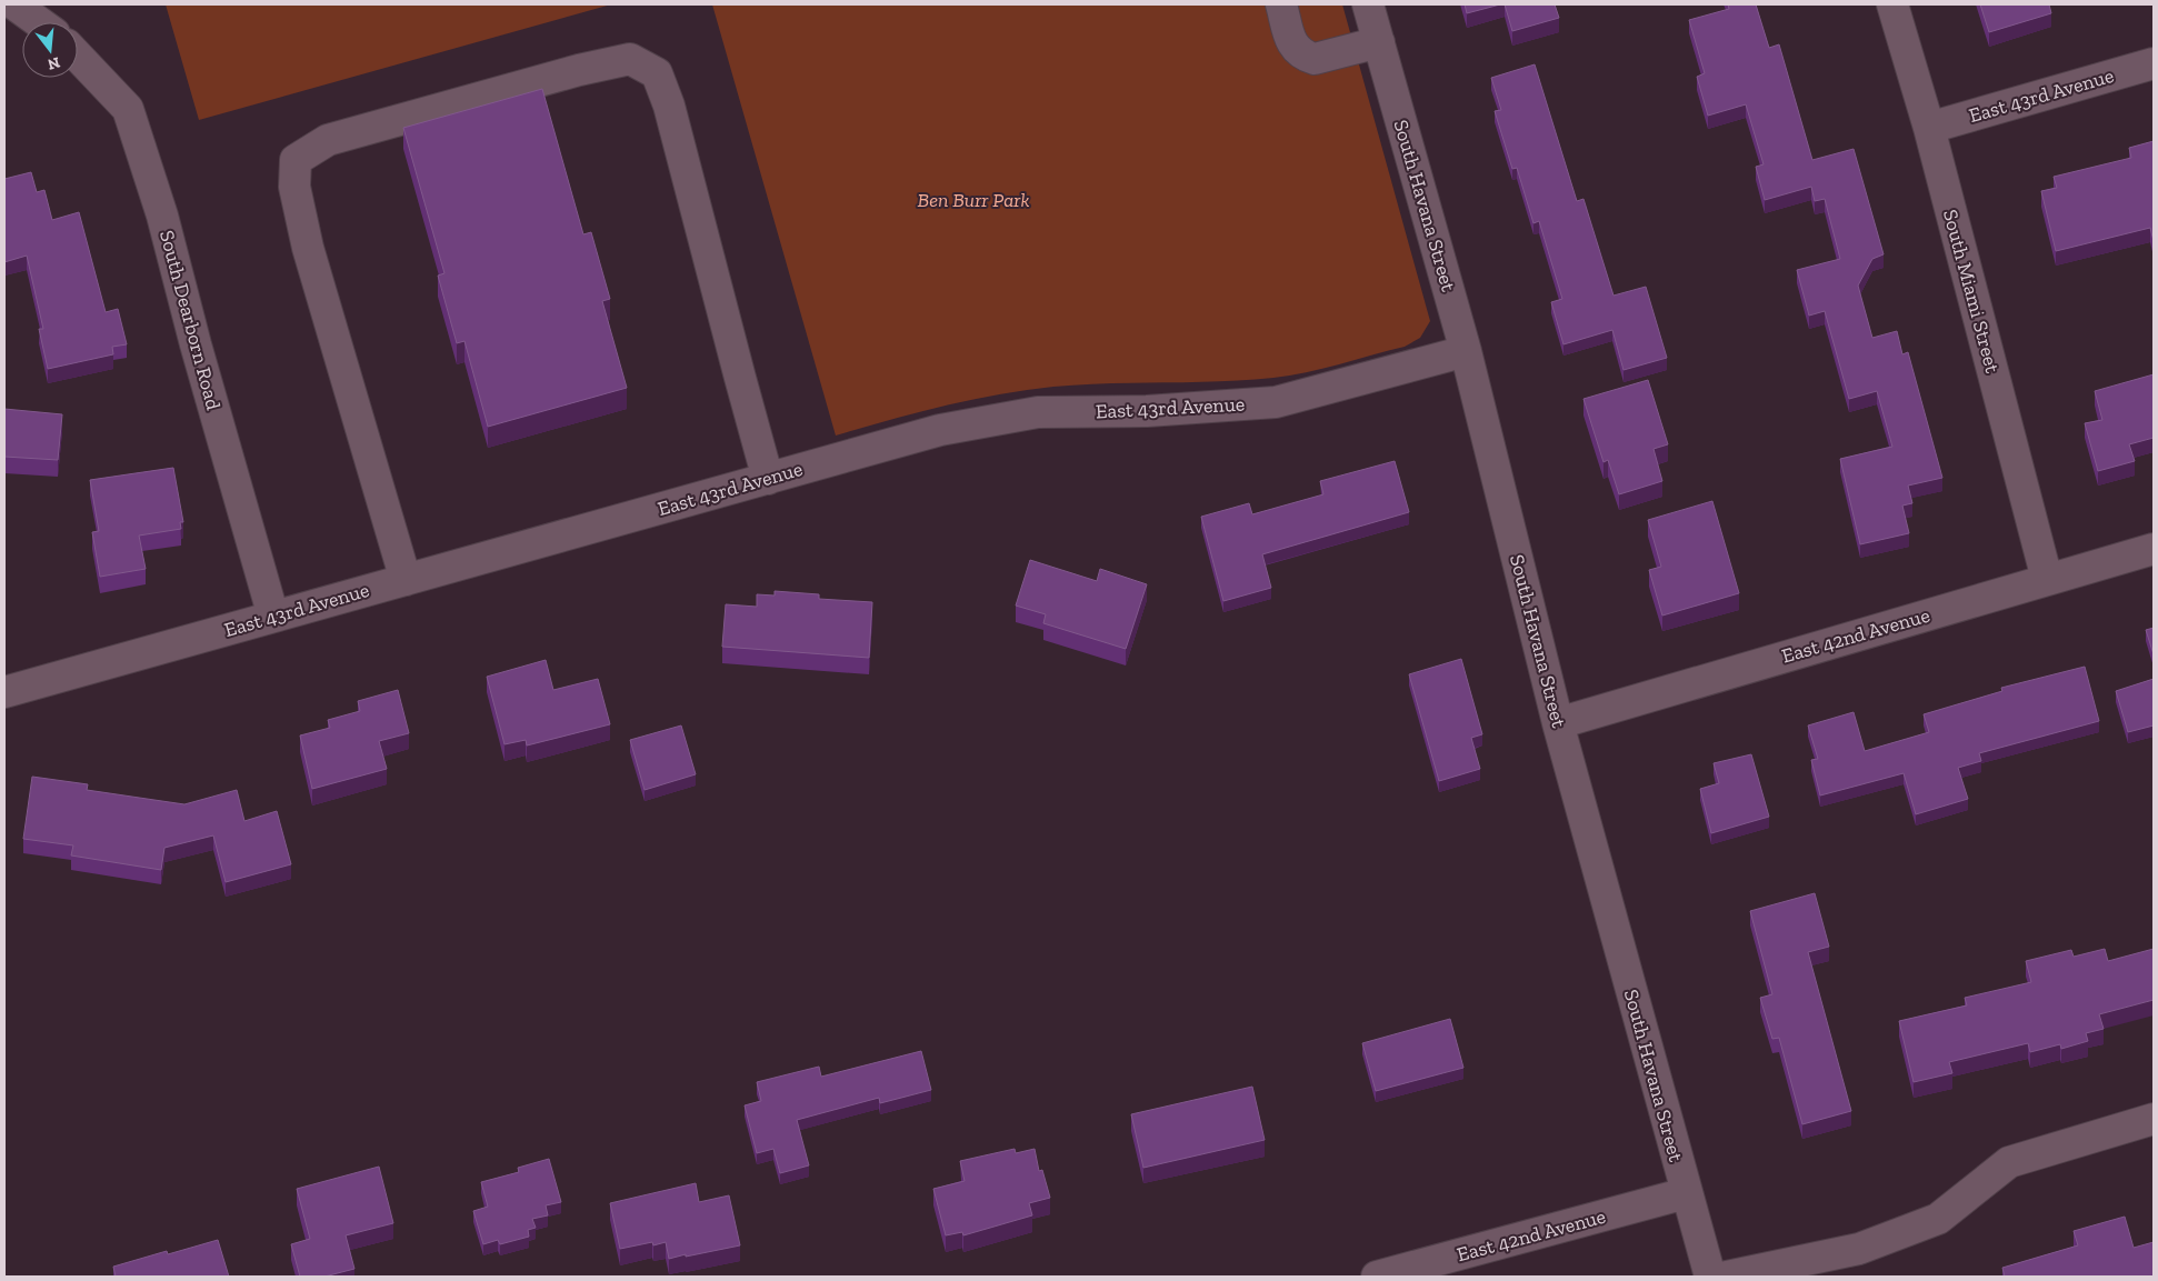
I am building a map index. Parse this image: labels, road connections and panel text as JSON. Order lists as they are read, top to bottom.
{
  "streets": {
    "street": [
      "East 43rd Avenue",
      "South Havana Street",
      "South Miami Street",
      "South Dearborn Road",
      "East 42nd Avenue"
    ]
  },
  "crossings": [
    ["East 43rd Avenue", "South Havana Street"],
    ["East 43rd Avenue", "South Miami Street"],
    ["East 43rd Avenue", "South Dearborn Road"],
    ["South Havana Street", "East 42nd Avenue"],
    ["South Miami Street", "East 42nd Avenue"]
  ],
  "parks": ["Ben Burr Park"],
  "north": "bottom"
}
